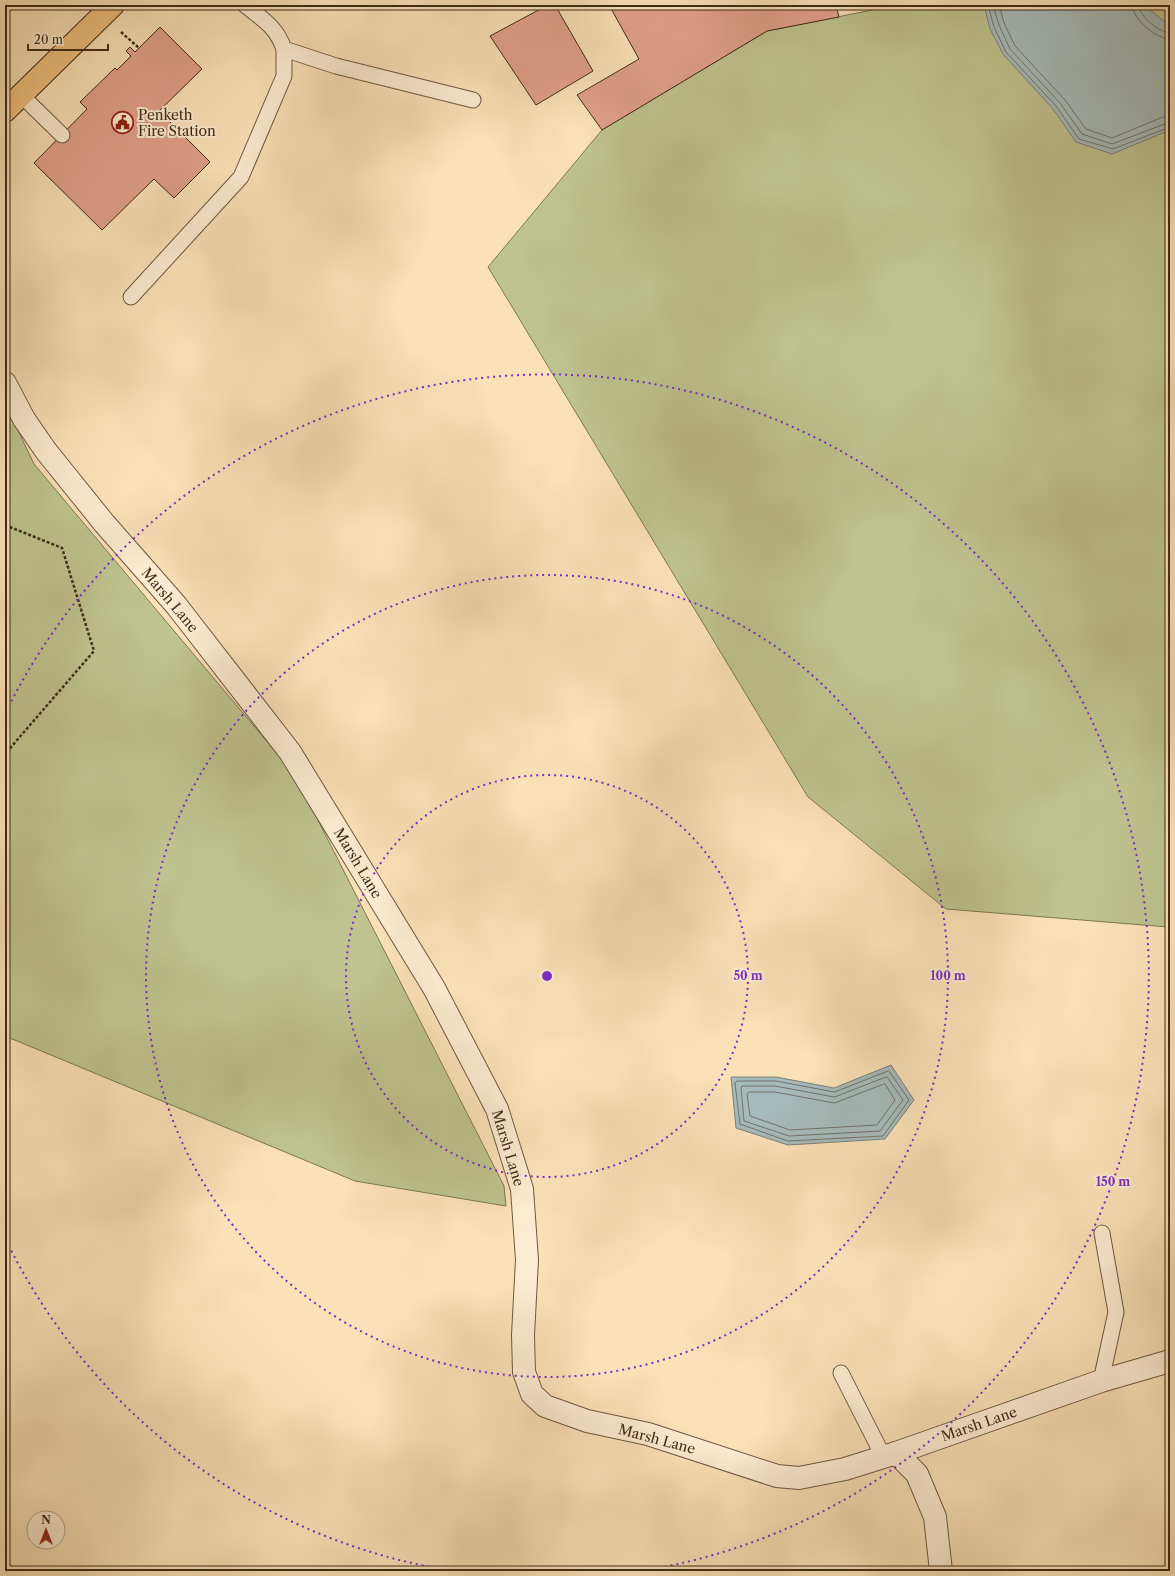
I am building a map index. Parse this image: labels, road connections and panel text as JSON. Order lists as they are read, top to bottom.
{
  "streets": {
    "street": ["Marsh Lane"]
  },
  "places": {
    "public building": ["Penketh Fire Station"]
  },
  "scale_bar": "20 m",
  "north": "top",
  "rings": ["50 m", "100 m", "150 m"]
}
